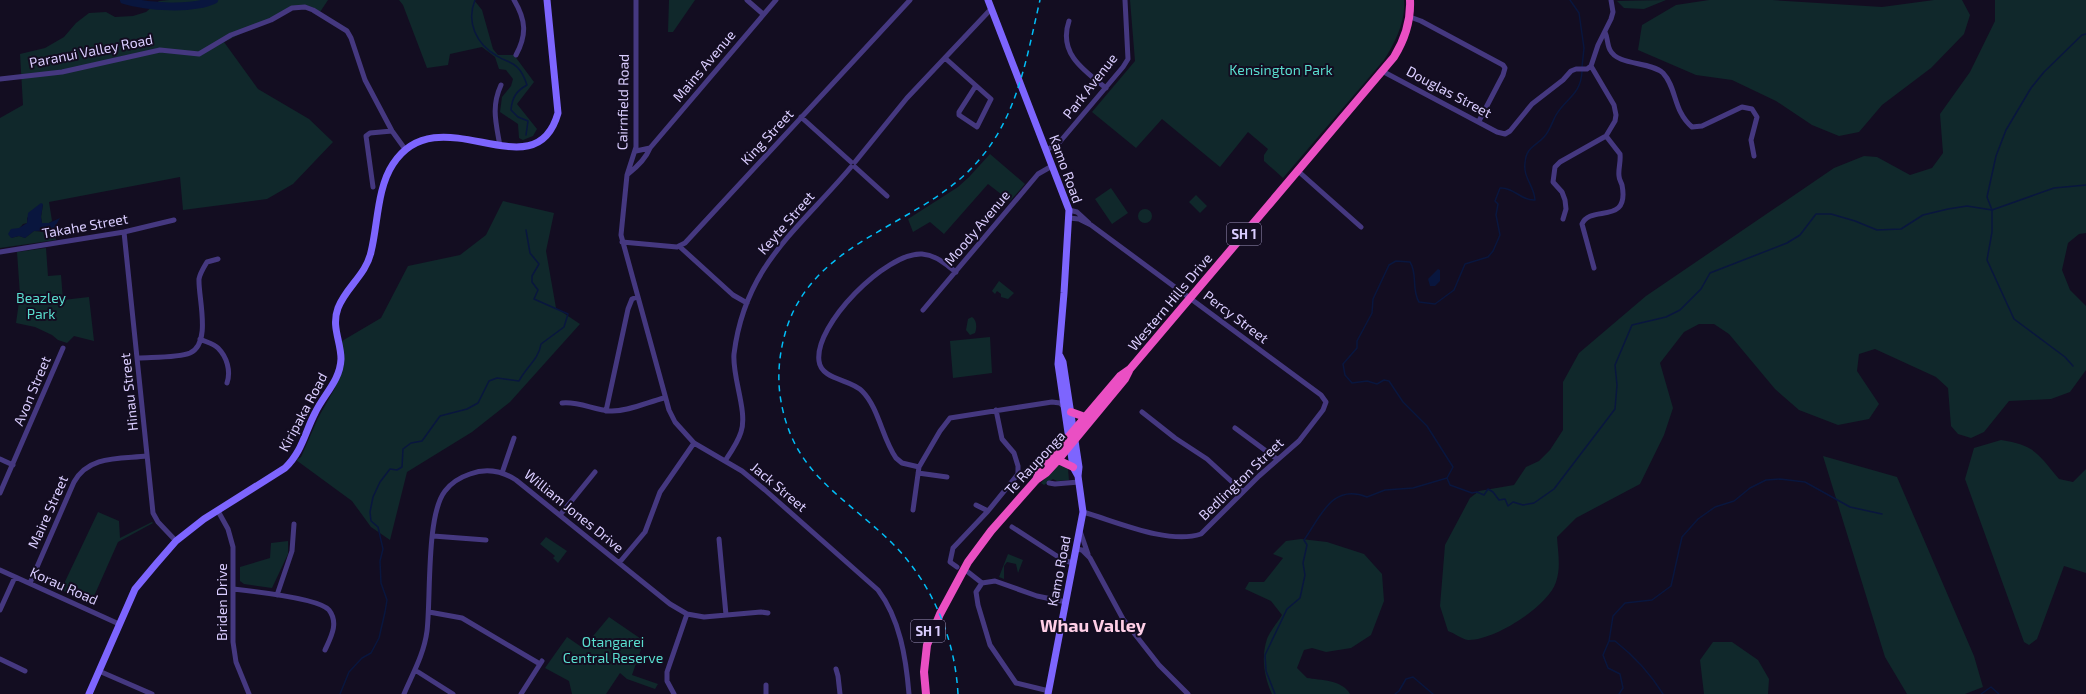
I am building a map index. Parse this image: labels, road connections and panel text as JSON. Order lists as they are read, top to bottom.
{
  "streets": {
    "highway": ["SH 1", "Western Hills Drive", "Te Rauponga"],
    "main road": ["Kamo Road", "Kiripaka Road"],
    "street": [
      "Paranui Valley Road",
      "Mains Avenue",
      "Park Avenue",
      "Douglas Street",
      "Cairnfield Road",
      "King Street",
      "Keyte Street",
      "Takahe Street",
      "Moody Avenue",
      "Percy Street",
      "Avon Street",
      "Hinau Street",
      "Bedlington Street",
      "Jack Street",
      "William Jones Drive",
      "Maire Street",
      "Korau Road",
      "Briden Drive"
    ]
  },
  "crossings": [
    ["Paranui Valley Road", "Kiripaka Road"],
    ["Mains Avenue", "Cairnfield Road"],
    ["Park Avenue", "Kamo Road"],
    ["Douglas Street", "Western Hills Drive"],
    ["Cairnfield Road", "Jack Street"],
    ["Kamo Road", "Keyte Street"],
    ["Kamo Road", "Moody Avenue"],
    ["Kamo Road", "Western Hills Drive"],
    ["Kamo Road", "Percy Street"],
    ["Kamo Road", "Te Rauponga"],
    ["Kamo Road", "Bedlington Street"],
    ["Keyte Street", "Jack Street"],
    ["Takahe Street", "Hinau Street"],
    ["Western Hills Drive", "Percy Street"],
    ["Western Hills Drive", "Te Rauponga"],
    ["Percy Street", "Bedlington Street"],
    ["Hinau Street", "Kiripaka Road"],
    ["Hinau Street", "Maire Street"],
    ["Kiripaka Road", "Korau Road"],
    ["Kiripaka Road", "Briden Drive"],
    ["Maire Street", "Korau Road"]
  ],
  "districts": ["Whau Valley"],
  "parks": ["Kensington Park", "Beazley Park", "Otangarei Central Reserve"]
}
